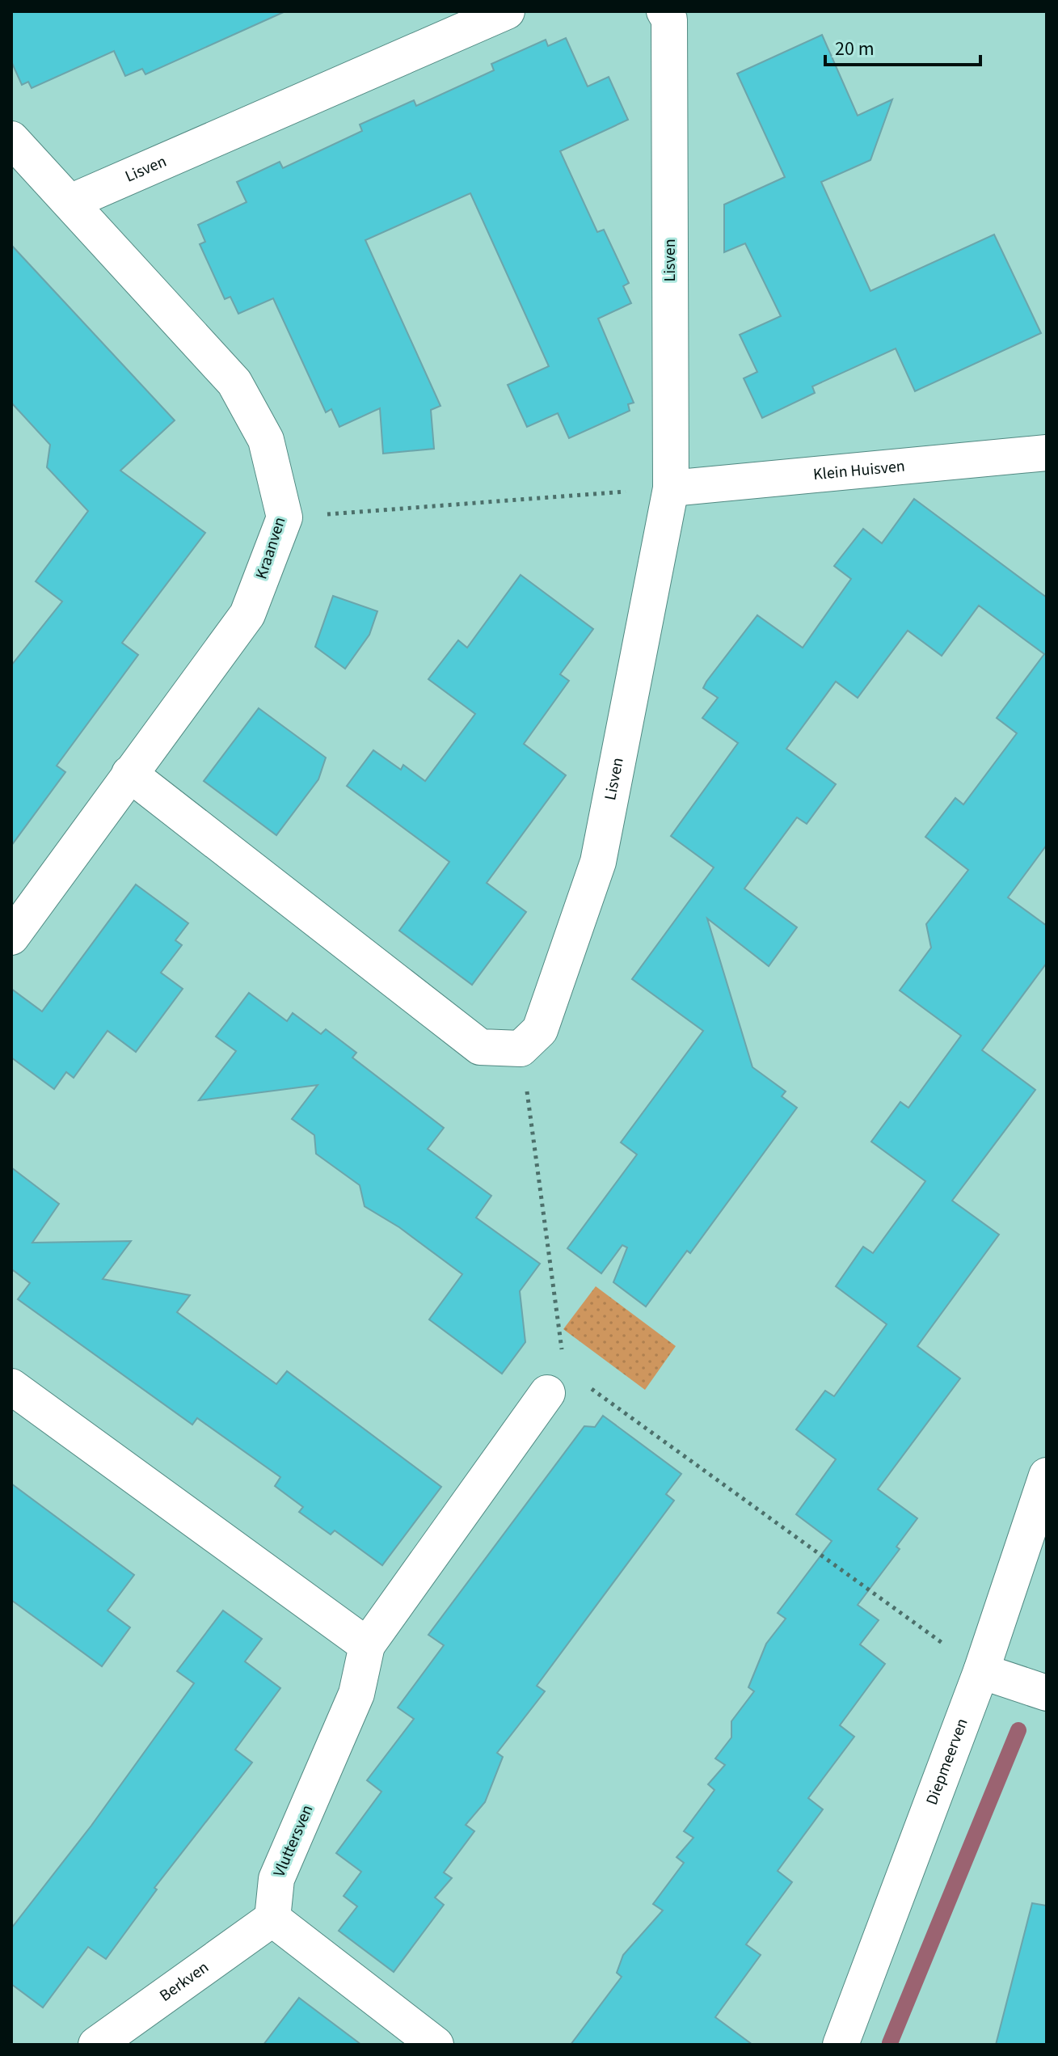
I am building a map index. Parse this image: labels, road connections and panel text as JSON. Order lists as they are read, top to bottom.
{
  "streets": {
    "street": [
      "Lisven",
      "Klein Huisven",
      "Kraanven",
      "Diepmeerven",
      "Vluttersven",
      "Berkven"
    ]
  },
  "crossings": [
    ["Lisven", "Klein Huisven"],
    ["Lisven", "Kraanven"],
    ["Vluttersven", "Berkven"]
  ],
  "scale_bar": "20 m"
}
